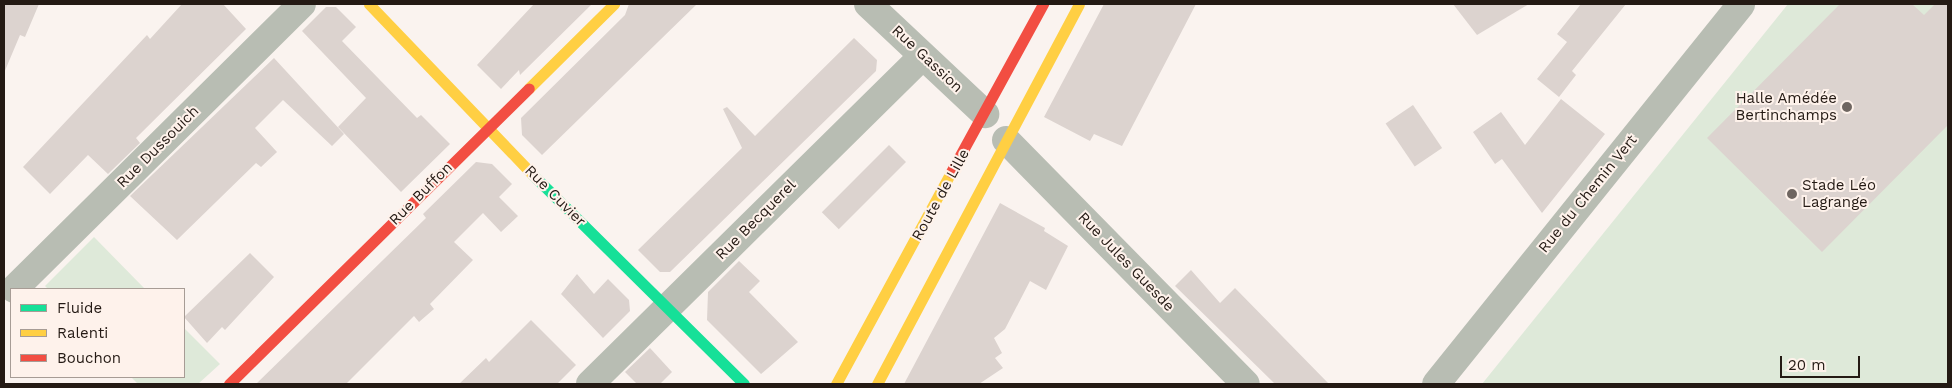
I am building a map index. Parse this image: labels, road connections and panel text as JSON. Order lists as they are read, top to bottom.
{
  "streets": {
    "street": [
      "Rue Gassion",
      "Rue Dussouich",
      "Rue Buffon",
      "Rue du Chemin Vert",
      "Route de Lille",
      "Rue Cuvier",
      "Rue Becquerel",
      "Rue Jules Guesde"
    ]
  },
  "crossings": [
    ["Rue Gassion", "Route de Lille"],
    ["Rue Gassion", "Rue Becquerel"],
    ["Rue Buffon", "Rue Cuvier"],
    ["Route de Lille", "Rue Jules Guesde"],
    ["Rue Cuvier", "Rue Becquerel"]
  ],
  "places": ["Halle Amédée Bertinchamps", "Stade Léo Lagrange"],
  "legend": ["Fluide", "Ralenti", "Bouchon"],
  "scale_bar": "20 m"
}
